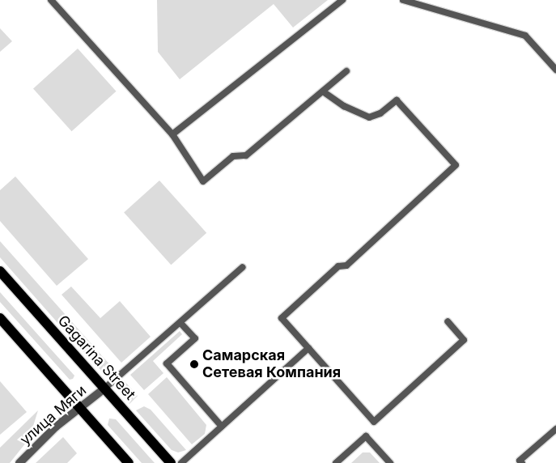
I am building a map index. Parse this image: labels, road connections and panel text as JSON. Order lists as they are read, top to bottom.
{
  "streets": {
    "main road": ["Gagarina Street"],
    "street": ["улица Мяги"]
  },
  "crossings": [
    ["Gagarina Street", "улица Мяги"]
  ],
  "places": ["Самарская Сетевая Компания"]
}
